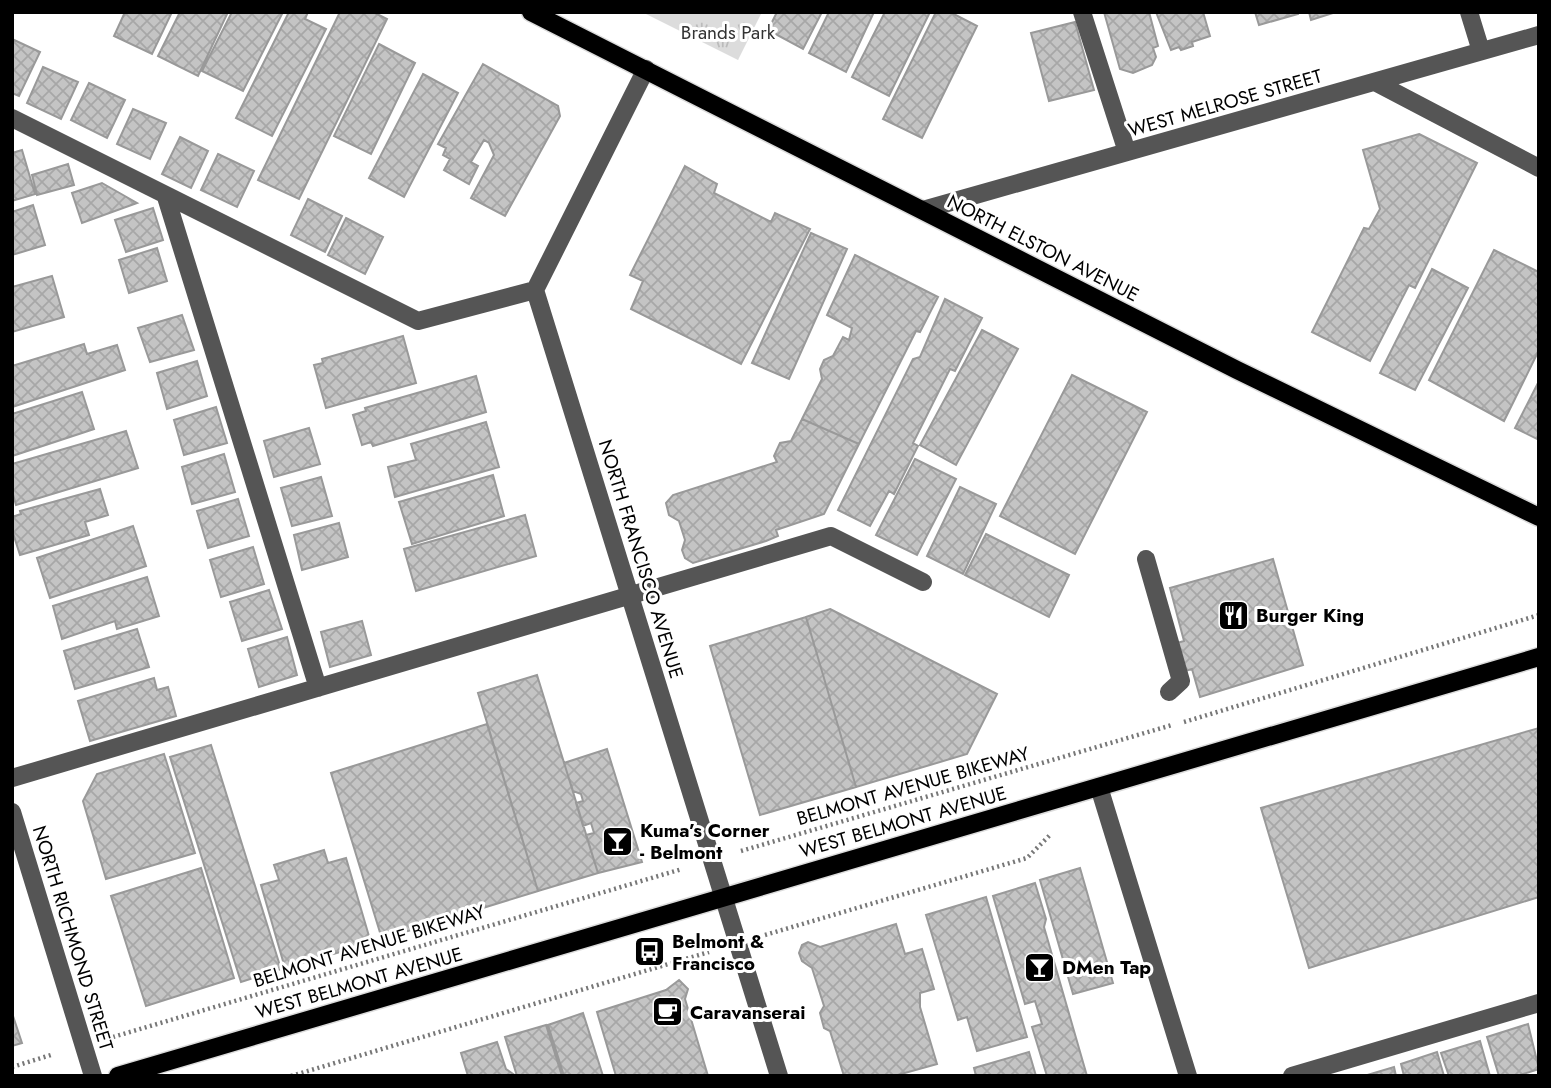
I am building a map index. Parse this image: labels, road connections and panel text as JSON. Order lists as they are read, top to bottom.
{
  "streets": {
    "main road": ["NORTH ELSTON AVENUE", "WEST BELMONT AVENUE"],
    "street": ["WEST MELROSE STREET", "NORTH FRANCISCO AVENUE", "NORTH RICHMOND STREET"],
    "path": ["BELMONT AVENUE BIKEWAY"]
  },
  "crossings": [
    ["WEST MELROSE STREET", "NORTH ELSTON AVENUE"],
    ["NORTH FRANCISCO AVENUE", "BELMONT AVENUE BIKEWAY"],
    ["NORTH FRANCISCO AVENUE", "WEST BELMONT AVENUE"],
    ["BELMONT AVENUE BIKEWAY", "NORTH RICHMOND STREET"]
  ],
  "parks": ["Brands Park"],
  "places": {
    "restaurant": ["Burger King"],
    "bar": ["Kuma’s Corner - Belmont", "DMen Tap"],
    "bus stop": ["Belmont & Francisco"],
    "cafe": ["Caravanserai"]
  }
}
